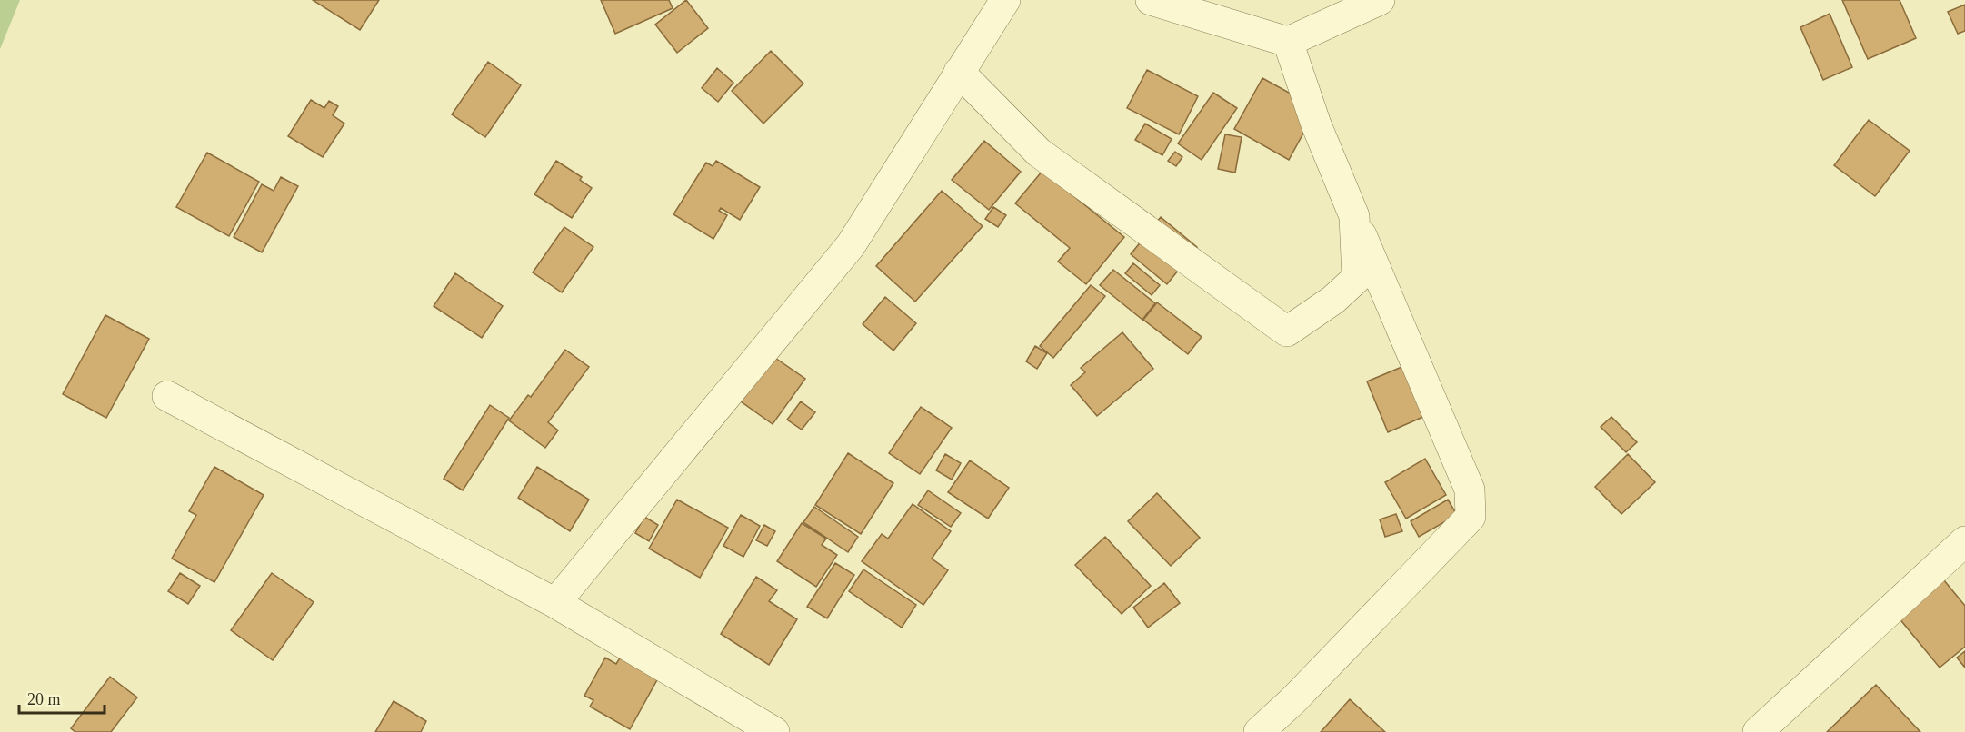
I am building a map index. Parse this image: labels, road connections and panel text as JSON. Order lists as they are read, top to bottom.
{
  "scale_bar": "20 m"
}
